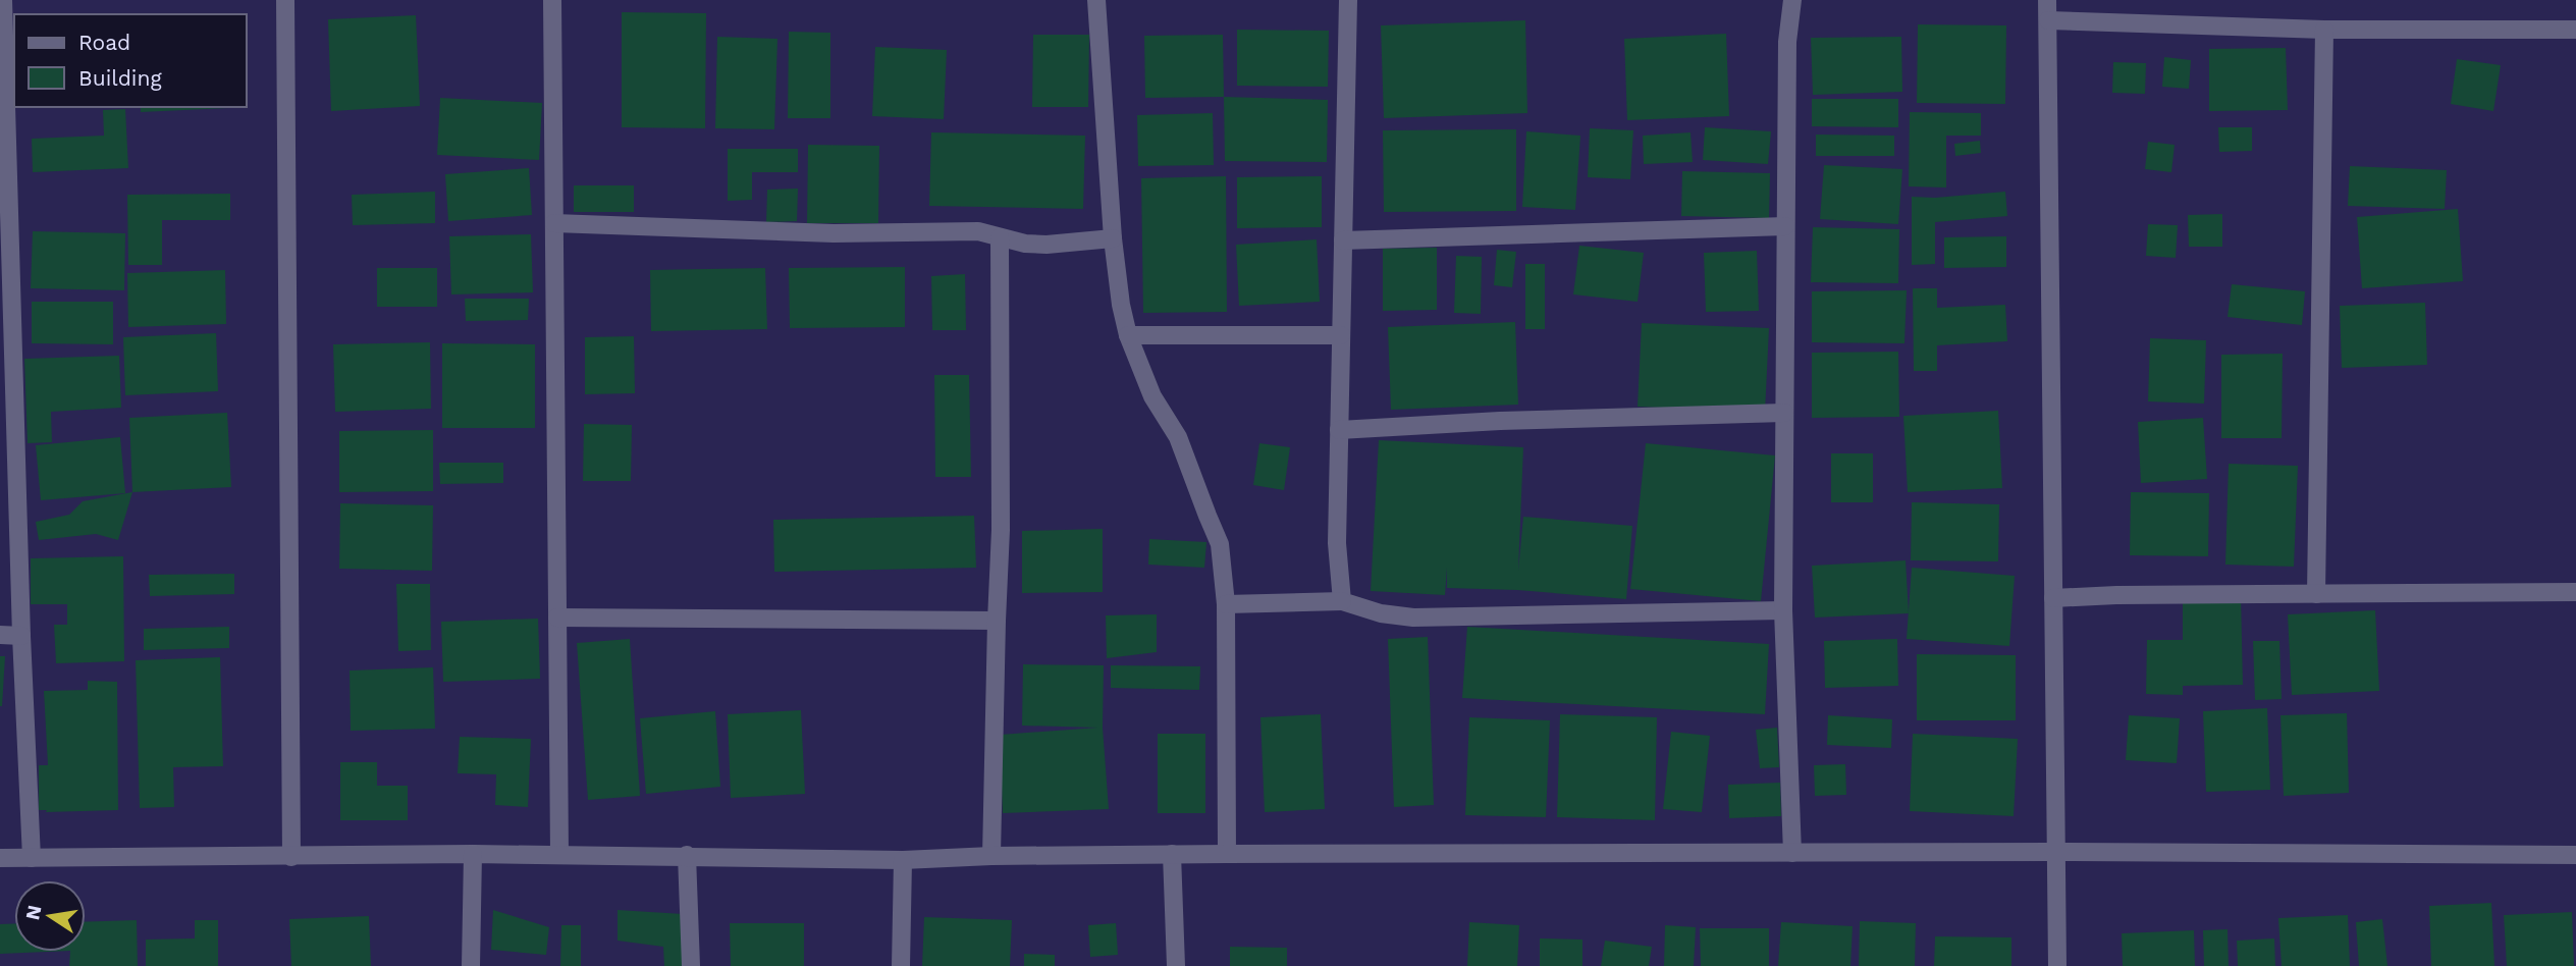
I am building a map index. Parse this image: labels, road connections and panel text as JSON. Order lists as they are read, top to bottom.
{
  "legend": ["Road", "Building"],
  "north": "left"
}
